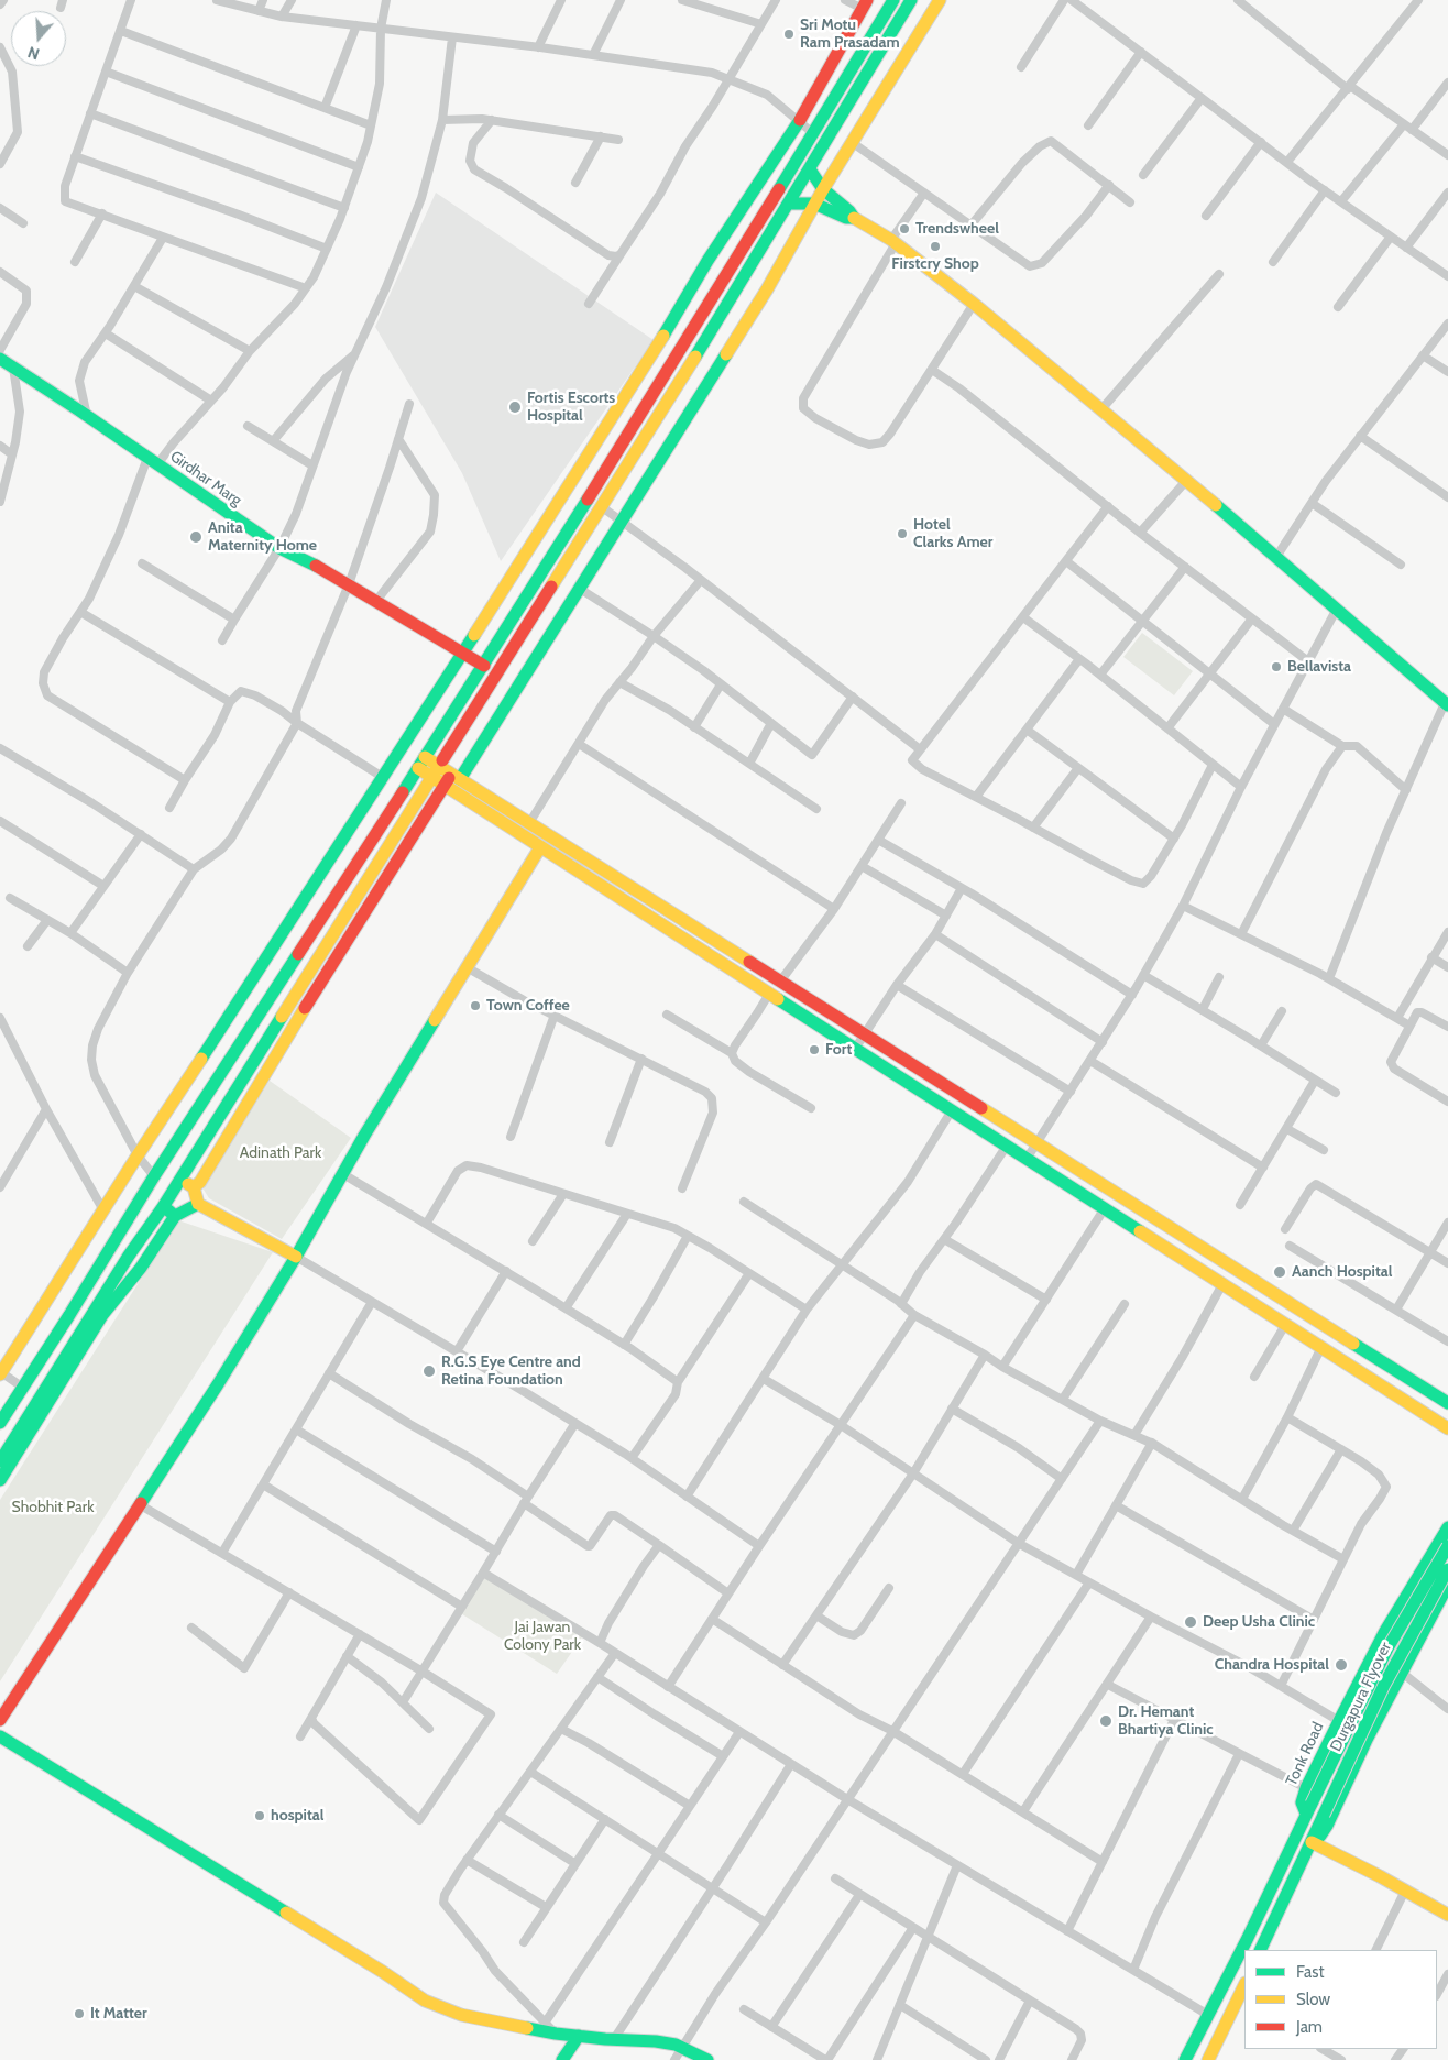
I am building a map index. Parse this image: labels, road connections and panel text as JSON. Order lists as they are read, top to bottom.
{
  "streets": {
    "street": ["Girdhar Marg", "Durgapura Flyover", "Tonk Road"]
  },
  "crossings": [
    ["Durgapura Flyover", "Tonk Road"]
  ],
  "parks": ["Adinath Park", "Shobhit Park", "Jai Jawan Colony Park"],
  "places": [
    "Sri Motu Ram Prasadam",
    "Trendswheel",
    "Firstcry Shop",
    "Fortis Escorts Hospital",
    "Hotel Clarks Amer",
    "Anita Maternity Home",
    "Bellavista",
    "Town Coffee",
    "Fort",
    "Aanch Hospital",
    "R.G.S Eye Centre and Retina Foundation",
    "Deep Usha Clinic",
    "Chandra Hospital",
    "Dr. Hemant Bhartiya Clinic",
    "hospital",
    "It Matter"
  ],
  "legend": ["Fast", "Slow", "Jam"],
  "north": "bottom"
}
